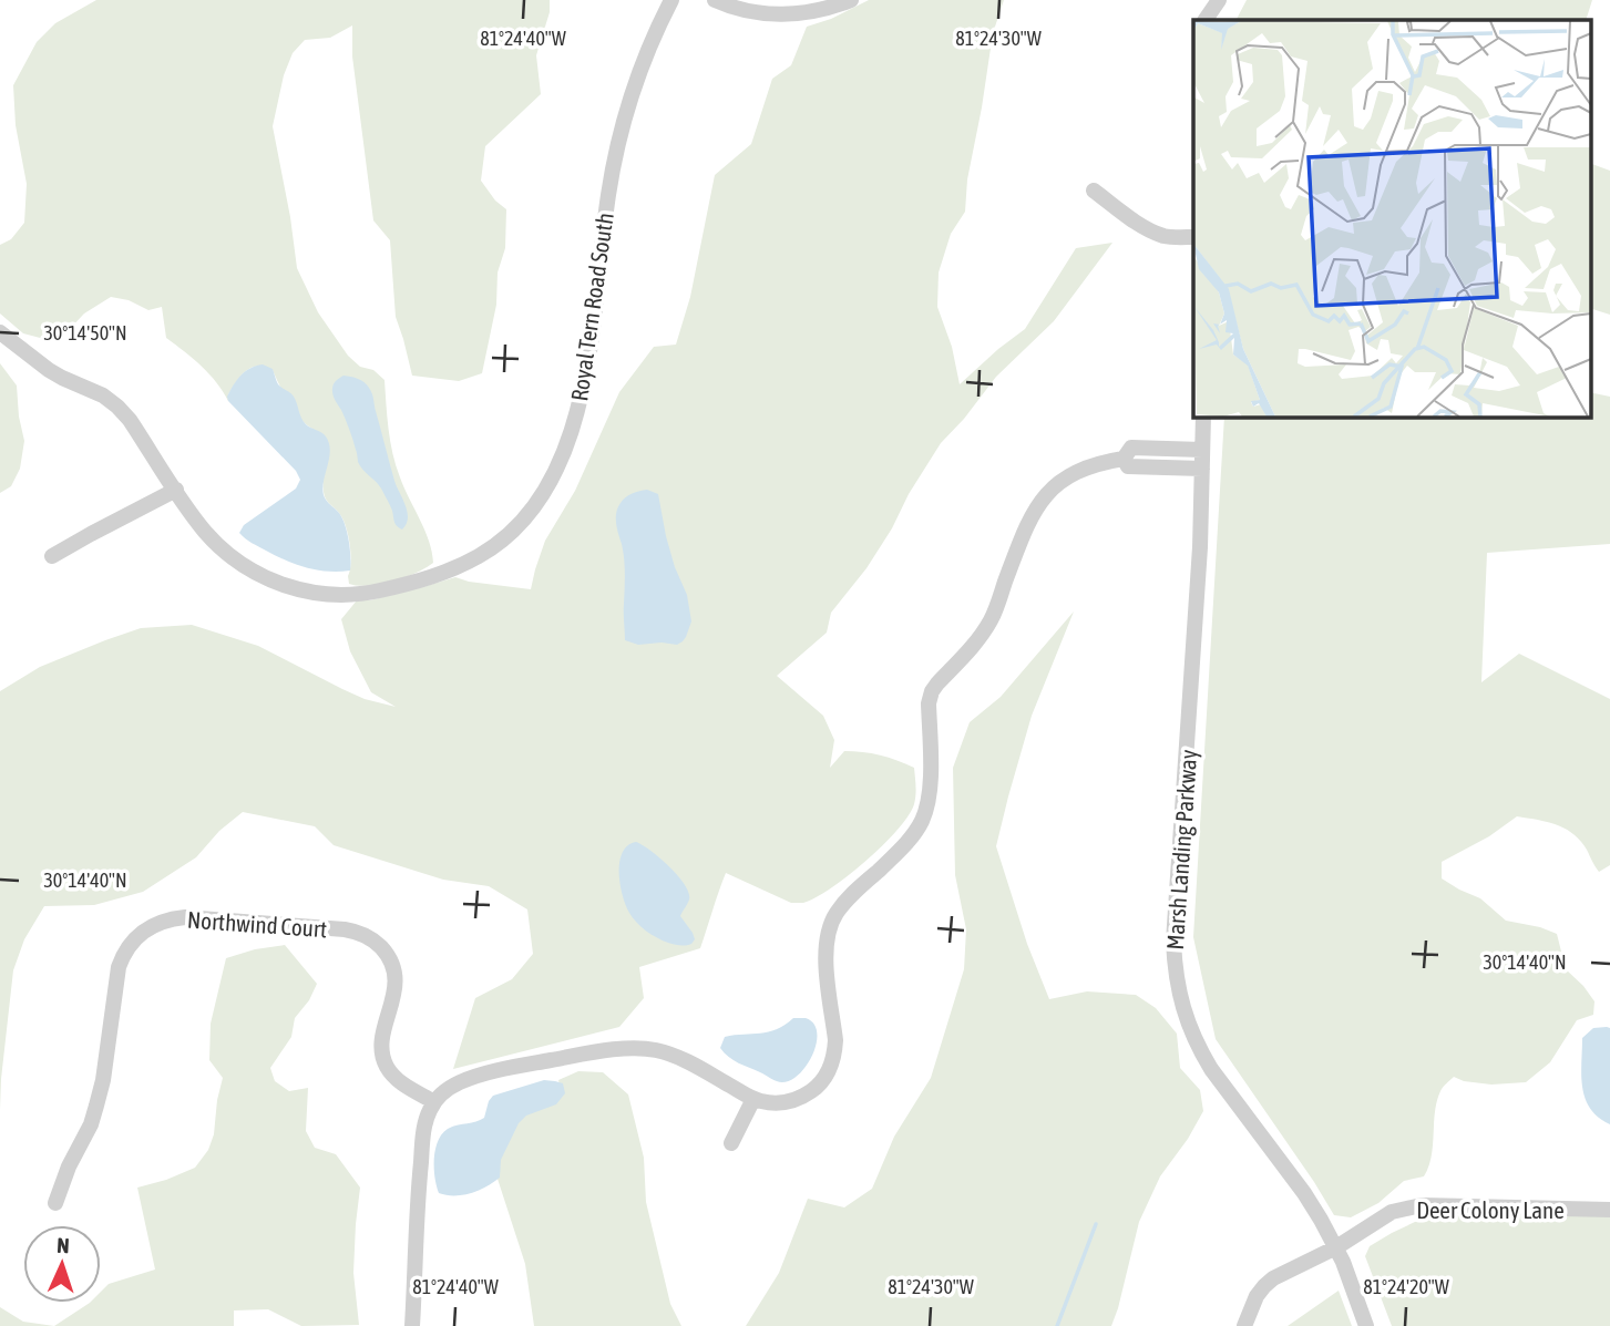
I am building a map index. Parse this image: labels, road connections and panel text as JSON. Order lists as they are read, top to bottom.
{
  "streets": {
    "street": [
      "Royal Tern Road South",
      "Marsh Landing Parkway",
      "Northwind Court",
      "Deer Colony Lane"
    ]
  },
  "crossings": [
    ["Marsh Landing Parkway", "Deer Colony Lane"]
  ],
  "north": "top",
  "coordinates": [
    "81°24'40\"W",
    "81°24'30\"W",
    "30°14'50\"N",
    "30°14'40\"N",
    "81°24'20\"W"
  ]
}
